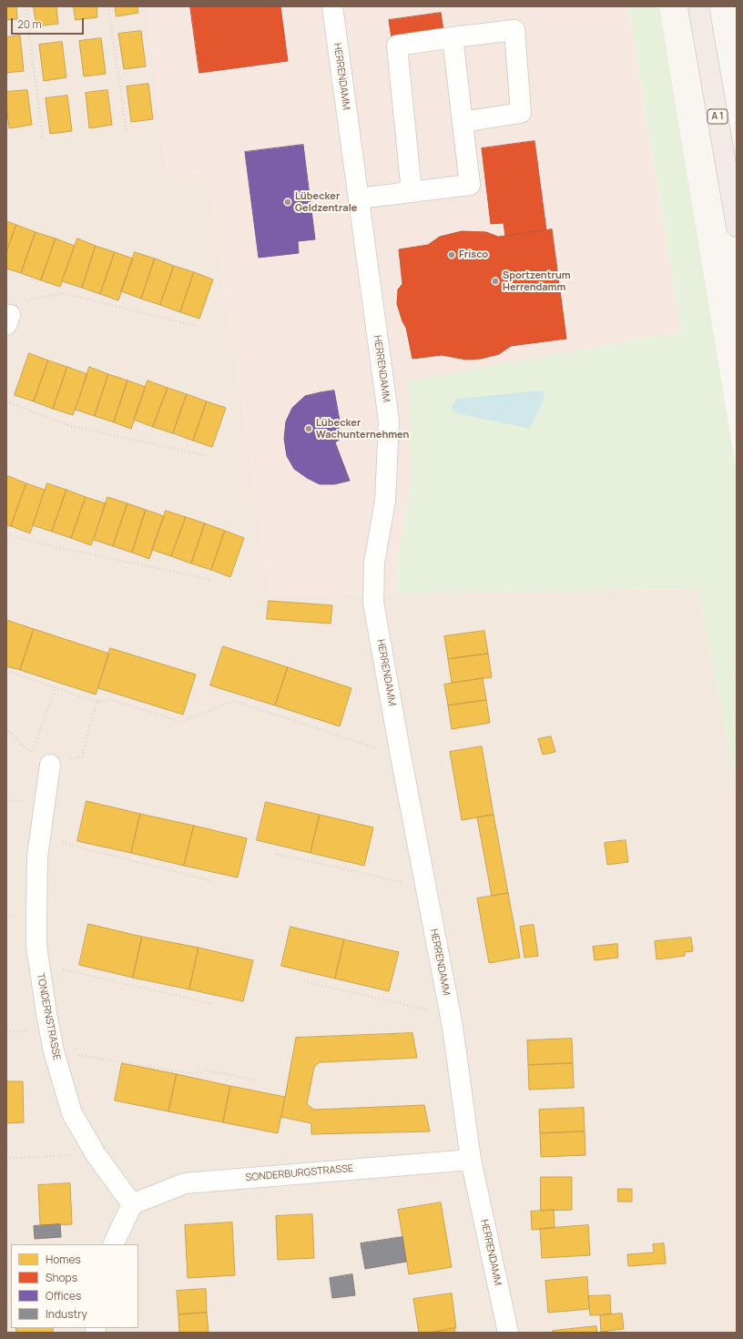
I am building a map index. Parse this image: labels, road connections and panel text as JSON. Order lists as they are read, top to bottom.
{
  "streets": {
    "highway": ["A 1"],
    "street": ["HERRENDAMM", "TONDERNSTRASSE", "SONDERBURGSTRASSE"]
  },
  "crossings": [
    ["HERRENDAMM", "SONDERBURGSTRASSE"],
    ["TONDERNSTRASSE", "SONDERBURGSTRASSE"]
  ],
  "places": [
    "Lübecker Geldzentrale",
    "Frisco",
    "Sportzentrum Herrendamm",
    "Lübecker Wachunternehmen"
  ],
  "legend": [
    "Homes",
    "Shops",
    "Offices",
    "Industry"
  ],
  "scale_bar": "20 m"
}
